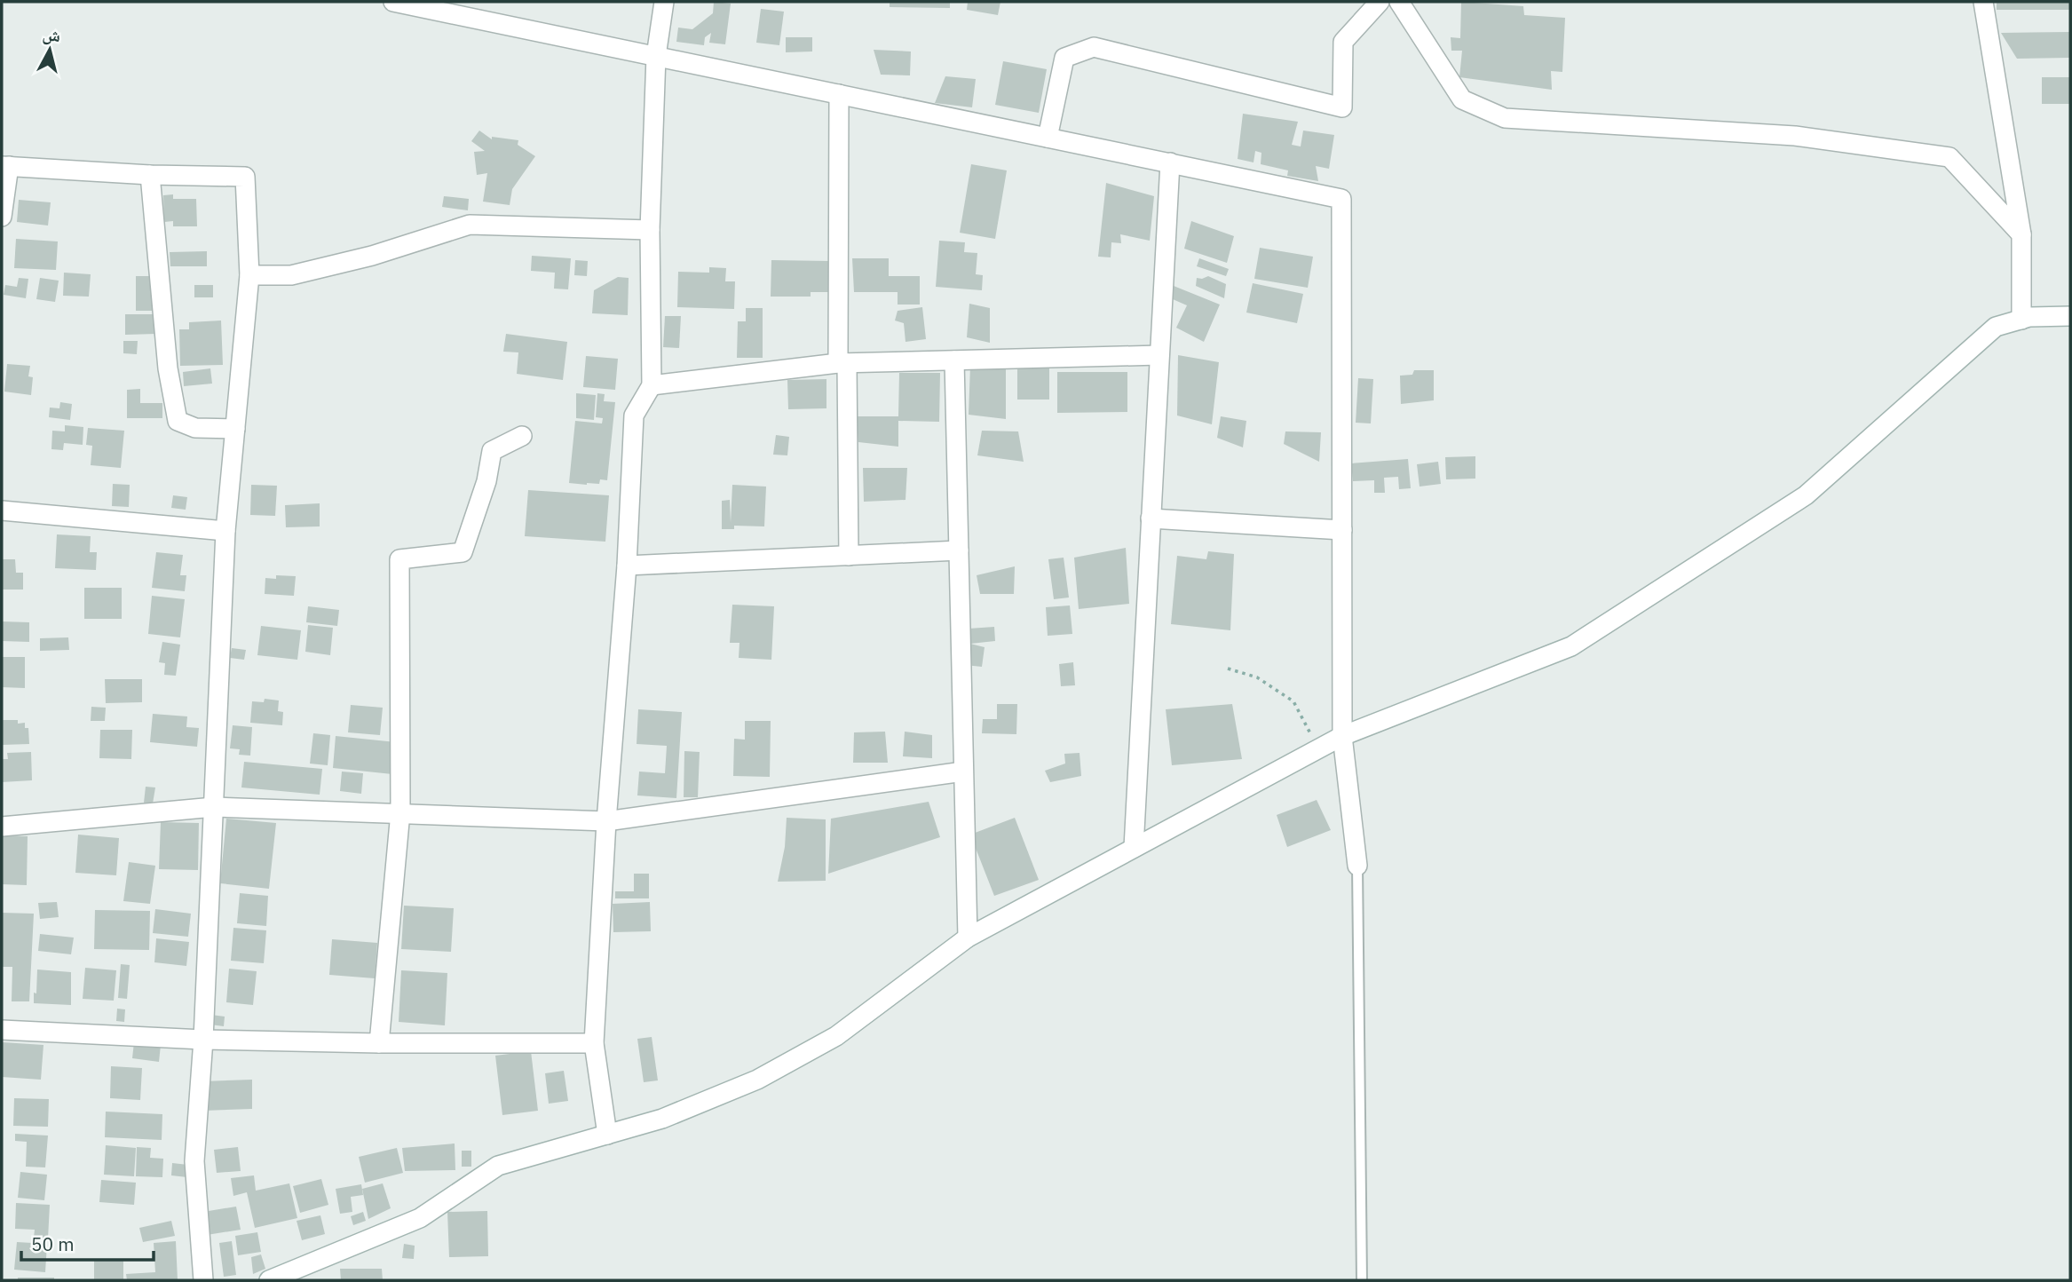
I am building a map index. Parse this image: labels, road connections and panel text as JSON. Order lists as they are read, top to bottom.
{
  "scale_bar": "50 m",
  "north": "top"
}
